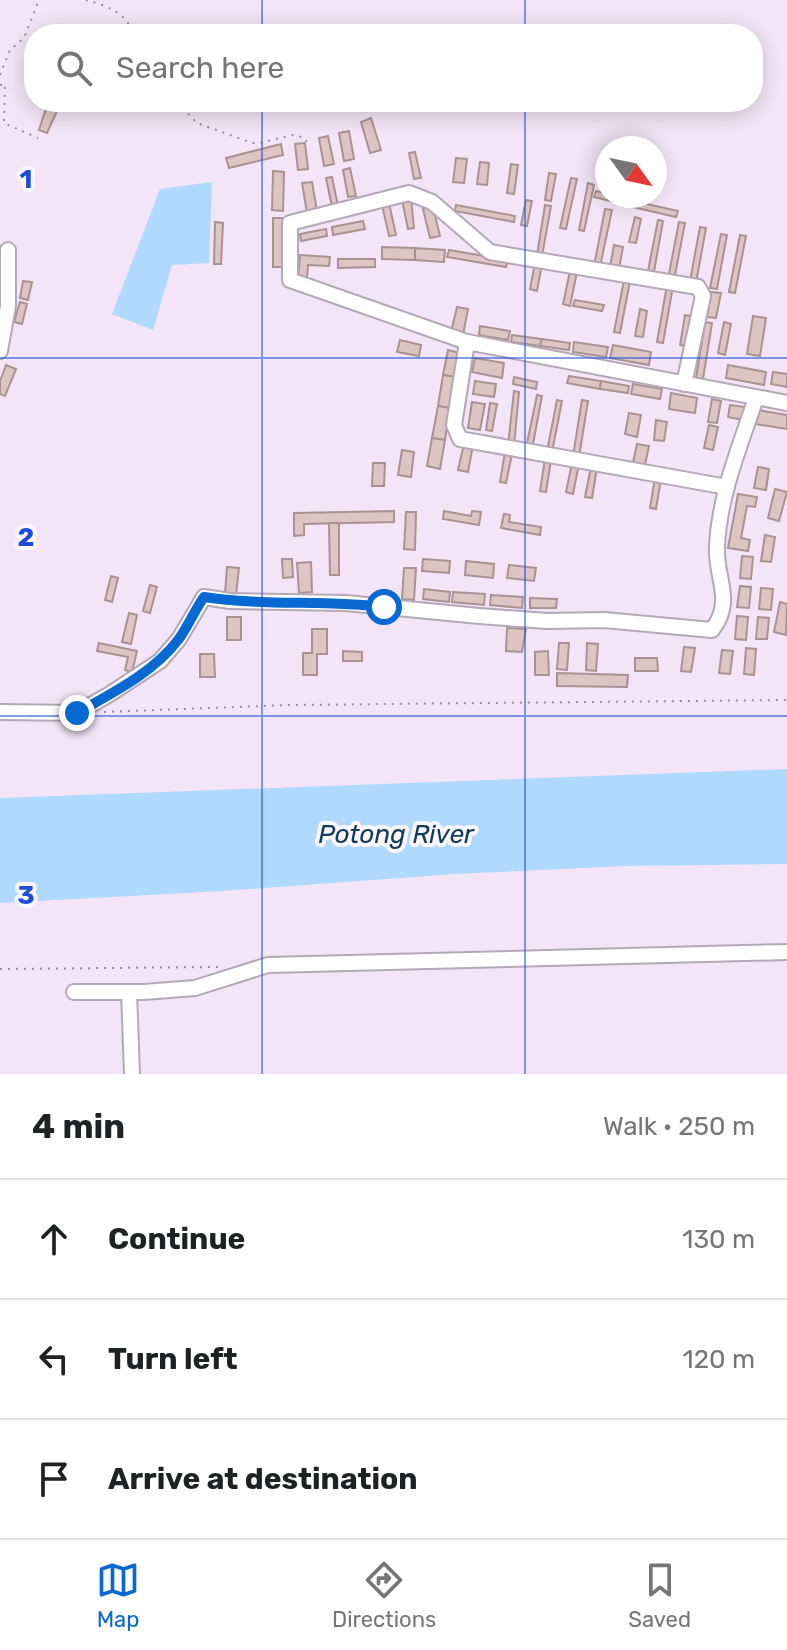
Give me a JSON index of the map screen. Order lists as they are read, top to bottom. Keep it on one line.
{"water":["Potong River"],"north":"bottom right","page":{"search":"Search here","heading":["4 min","Walk · 250 m"],"list":[["Continue","130 m"],["Turn left","120 m"],"Arrive at destination"],"nav":["Map","Directions","Saved"]},"grid":{"rows":["1","2","3"]}}
